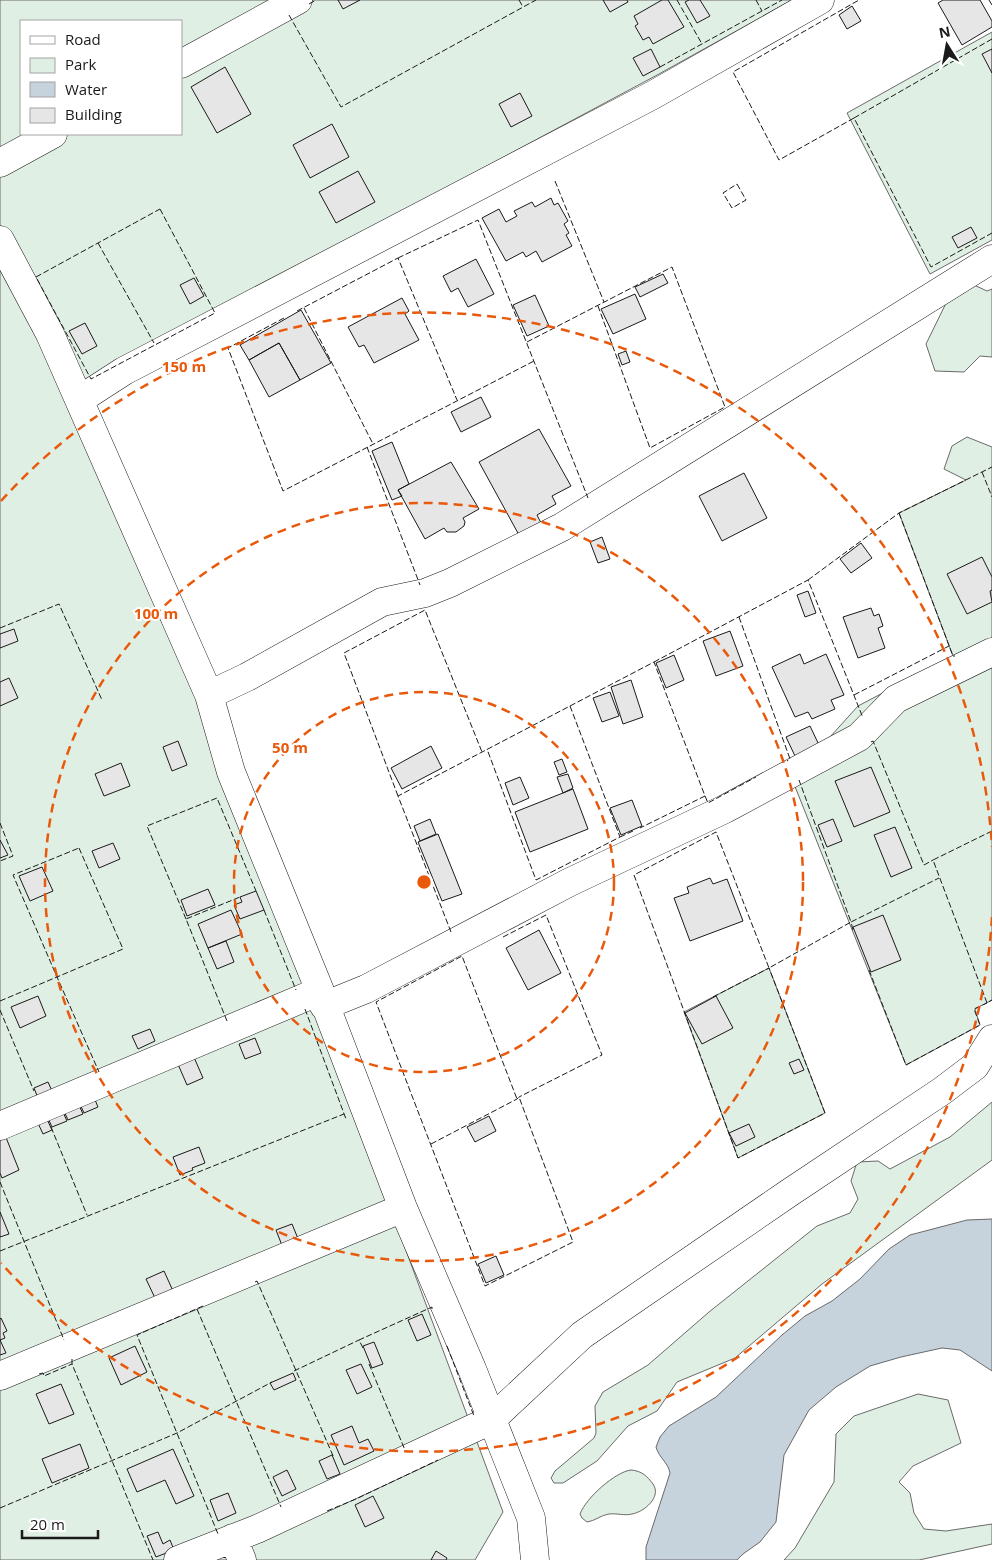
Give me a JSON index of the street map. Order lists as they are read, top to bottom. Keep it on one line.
{"legend":["Road","Park","Water","Building"],"scale_bar":"20 m","north":"top","rings":["150 m","100 m","50 m"]}
